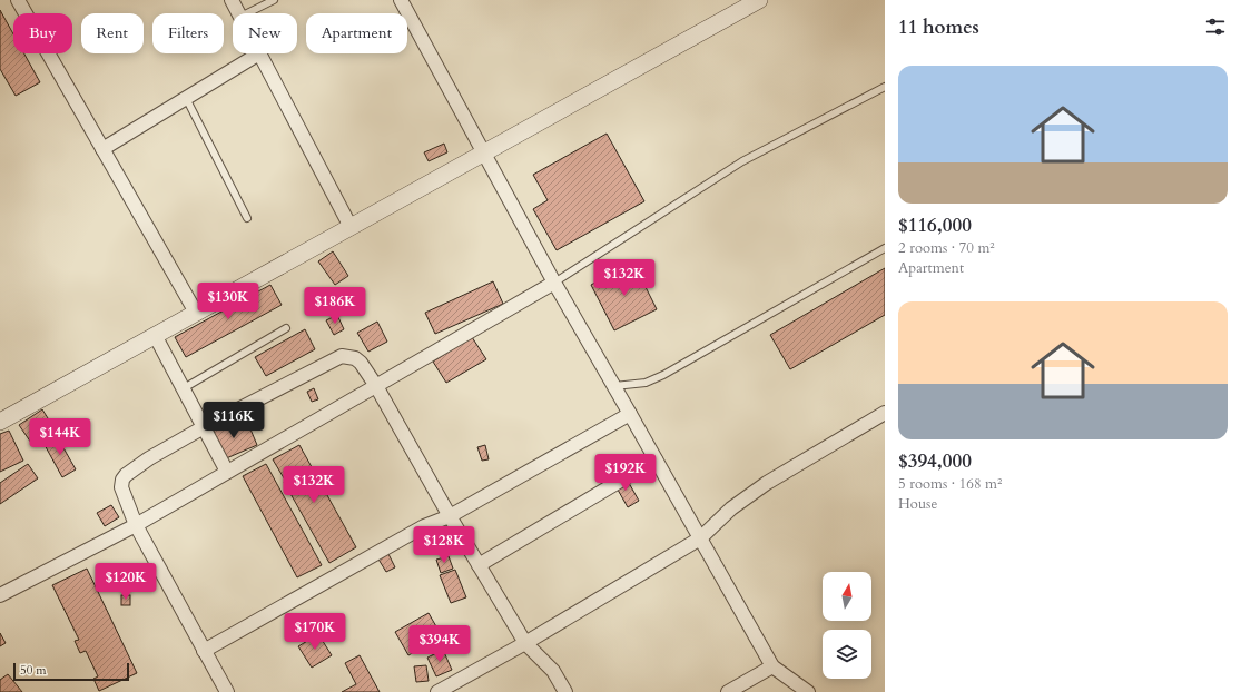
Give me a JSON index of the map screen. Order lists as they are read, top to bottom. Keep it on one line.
{"scale_bar":"50 m","north":"top","page":{"heading":"11 homes","chip":["Buy","Rent","Filters","New","Apartment"],"list":[{"name":"$116,000","note":"2 rooms · 70 m² · Apartment"},{"name":"$394,000","note":"5 rooms · 168 m² · House"}],"price":["$132K","$130K","$186K","$116K","$144K","$192K","$132K","$128K","$120K","$170K","$394K"],"scale":"50 m"}}
